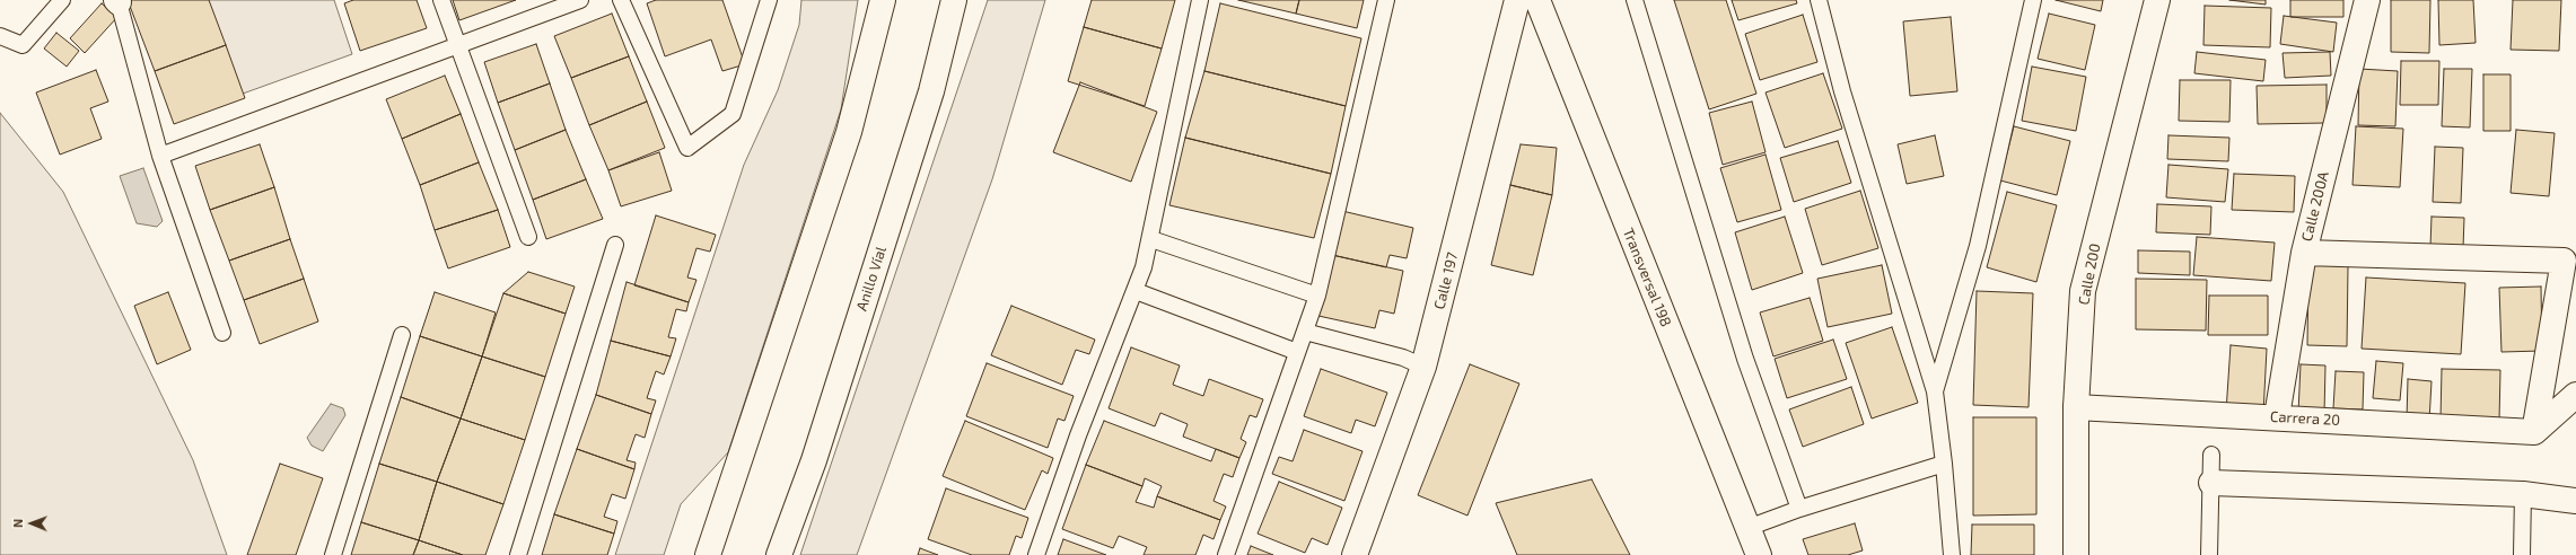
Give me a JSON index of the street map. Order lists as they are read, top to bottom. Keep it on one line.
{"streets":{"main road":["Calle 200A","Calle 200","Transversal 198","Anillo Víal","Calle 197","Carrera 20"]},"crossings":[["Calle 200A","Carrera 20"],["Calle 200","Carrera 20"]],"north":"left"}
